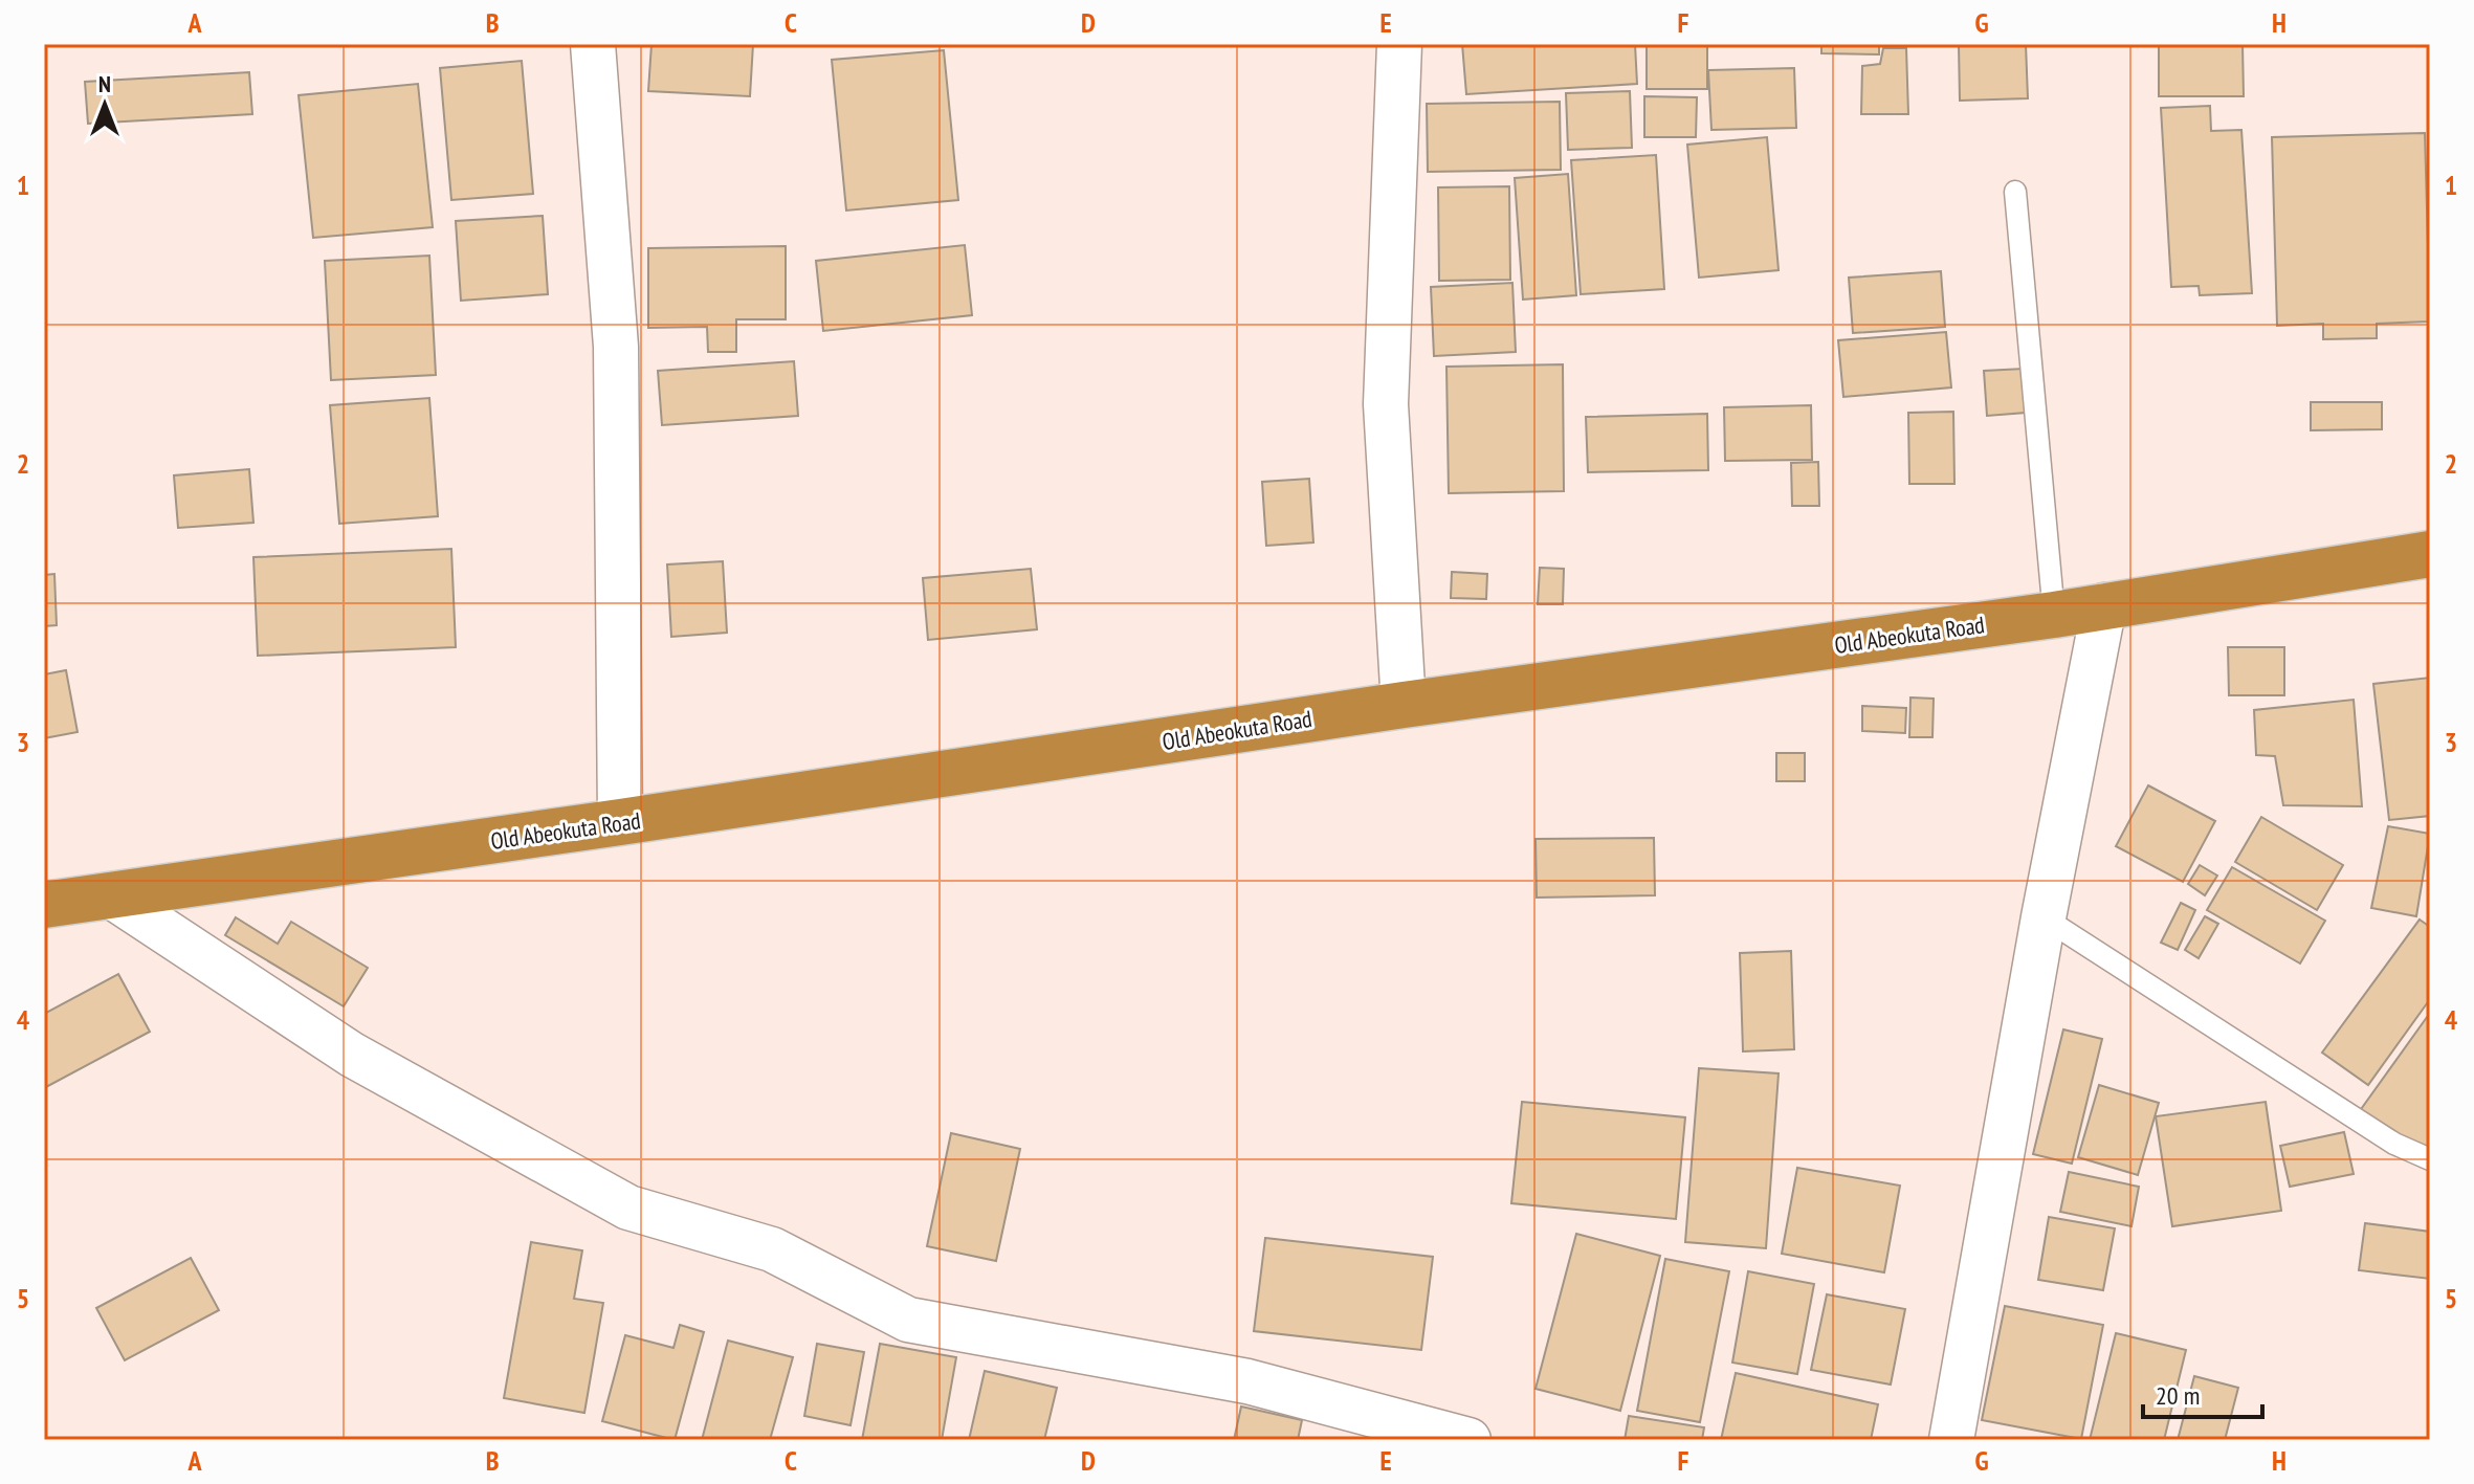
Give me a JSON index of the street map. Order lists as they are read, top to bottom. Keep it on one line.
{"streets":{"highway":["Old Abeokuta Road"]},"scale_bar":"20 m","north":"top","grid":{"columns":["A","B","C","D","E","F","G","H"],"rows":["1","2","3","4","5"]}}
